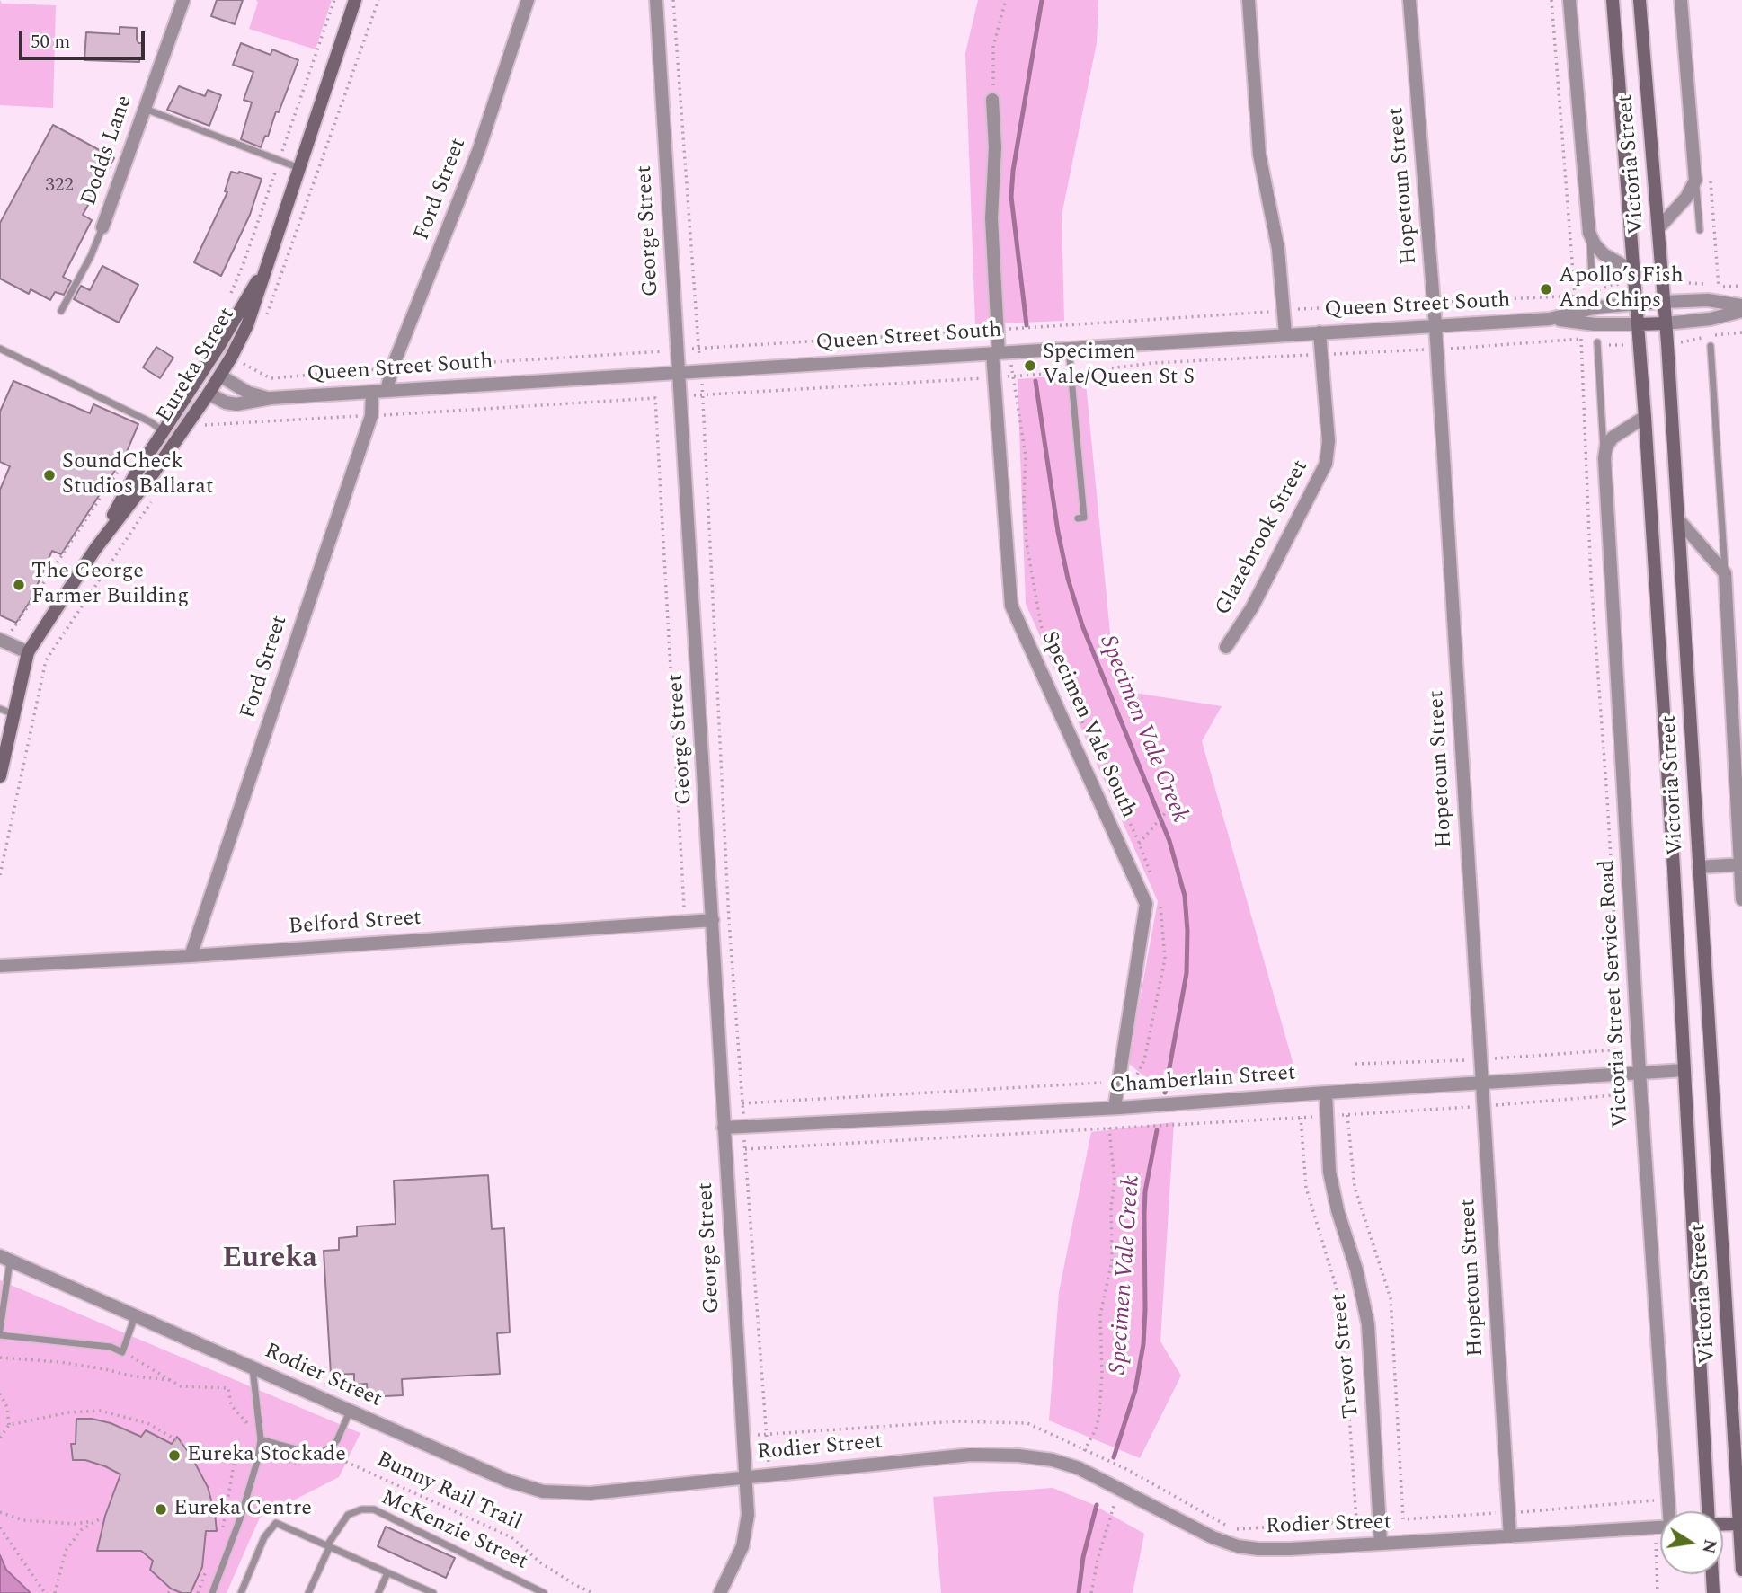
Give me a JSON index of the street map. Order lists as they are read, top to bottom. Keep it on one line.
{"streets":{"main road":["Victoria Street","Queen Street South","Eureka Street"],"street":["Dodds Lane","Hopetoun Street","Ford Street","George Street","Glazebrook Street","Specimen Vale South","Belford Street","Victoria Street Service Road","Chamberlain Street","Trevor Street","Rodier Street"],"lane":["McKenzie Street"],"path":["Bunny Rail Trail"]},"crossings":[["Victoria Street","Queen Street South"],["Victoria Street","Chamberlain Street"],["Hopetoun Street","Queen Street South"],["Hopetoun Street","Chamberlain Street"],["Hopetoun Street","Rodier Street"],["Ford Street","Queen Street South"],["Ford Street","Belford Street"],["George Street","Queen Street South"],["George Street","Belford Street"],["George Street","Chamberlain Street"],["George Street","Rodier Street"],["Queen Street South","Eureka Street"],["Queen Street South","Glazebrook Street"],["Queen Street South","Specimen Vale South"],["Specimen Vale South","Chamberlain Street"],["Victoria Street Service Road","Chamberlain Street"],["Chamberlain Street","Trevor Street"],["Trevor Street","Rodier Street"]],"districts":["Eureka"],"water":["Specimen Vale Creek"],"places":["Apollo’s Fish And Chips","Specimen Vale/Queen St S","SoundCheck Studios Ballarat","The George Farmer Building","Eureka Stockade","Eureka Centre"],"house_numbers":["322"],"scale_bar":"50 m","north":"right"}
